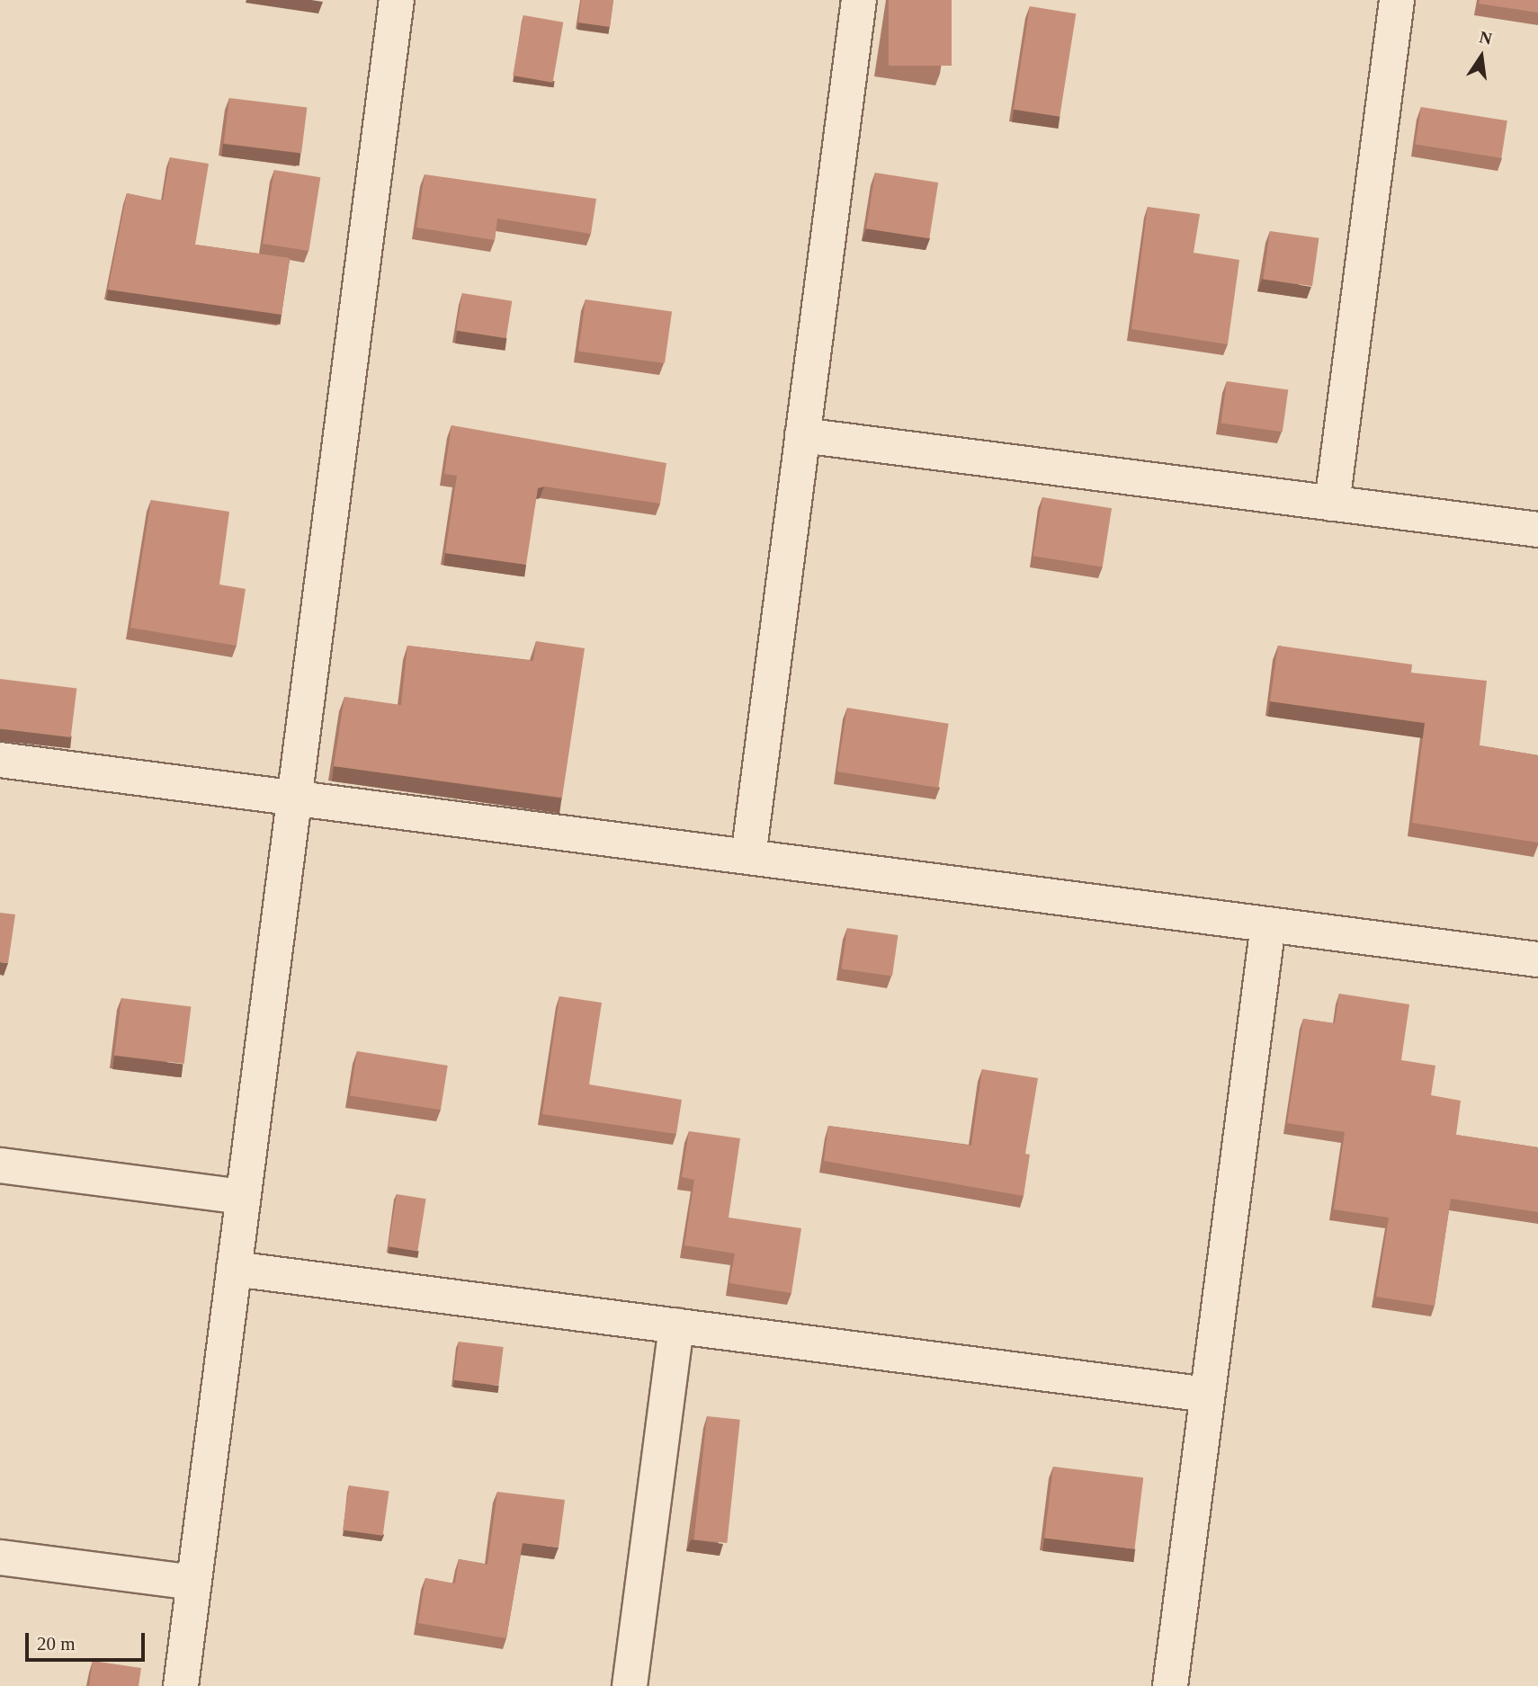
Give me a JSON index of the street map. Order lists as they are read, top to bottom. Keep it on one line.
{"scale_bar":"20 m","north":"top"}
